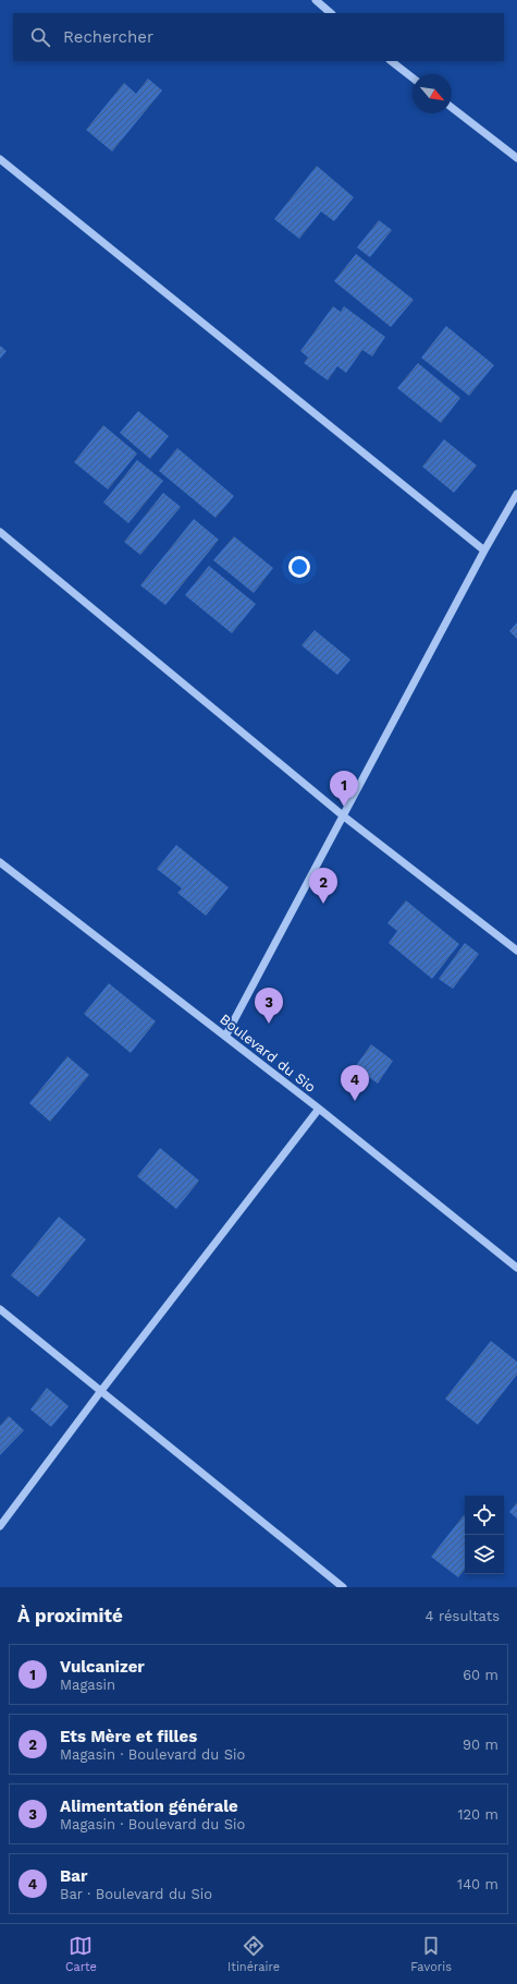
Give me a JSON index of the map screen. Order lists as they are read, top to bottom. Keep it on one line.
{"streets":{"street":["Boulevard du Sio"]},"north":"bottom right","page":{"search":"Rechercher","pins":["1","2","3","4"],"heading":["À proximité","4 résultats"],"list":[{"mark":"1","name":"Vulcanizer","note":"Magasin","value":"60 m"},{"mark":"2","name":"Ets Mère et filles","note":"Magasin · Boulevard du Sio","value":"90 m"},{"mark":"3","name":"Alimentation générale","note":"Magasin · Boulevard du Sio","value":"120 m"},{"mark":"4","name":"Bar","note":"Bar · Boulevard du Sio","value":"140 m"}],"nav":["Carte","Itinéraire","Favoris"]}}
